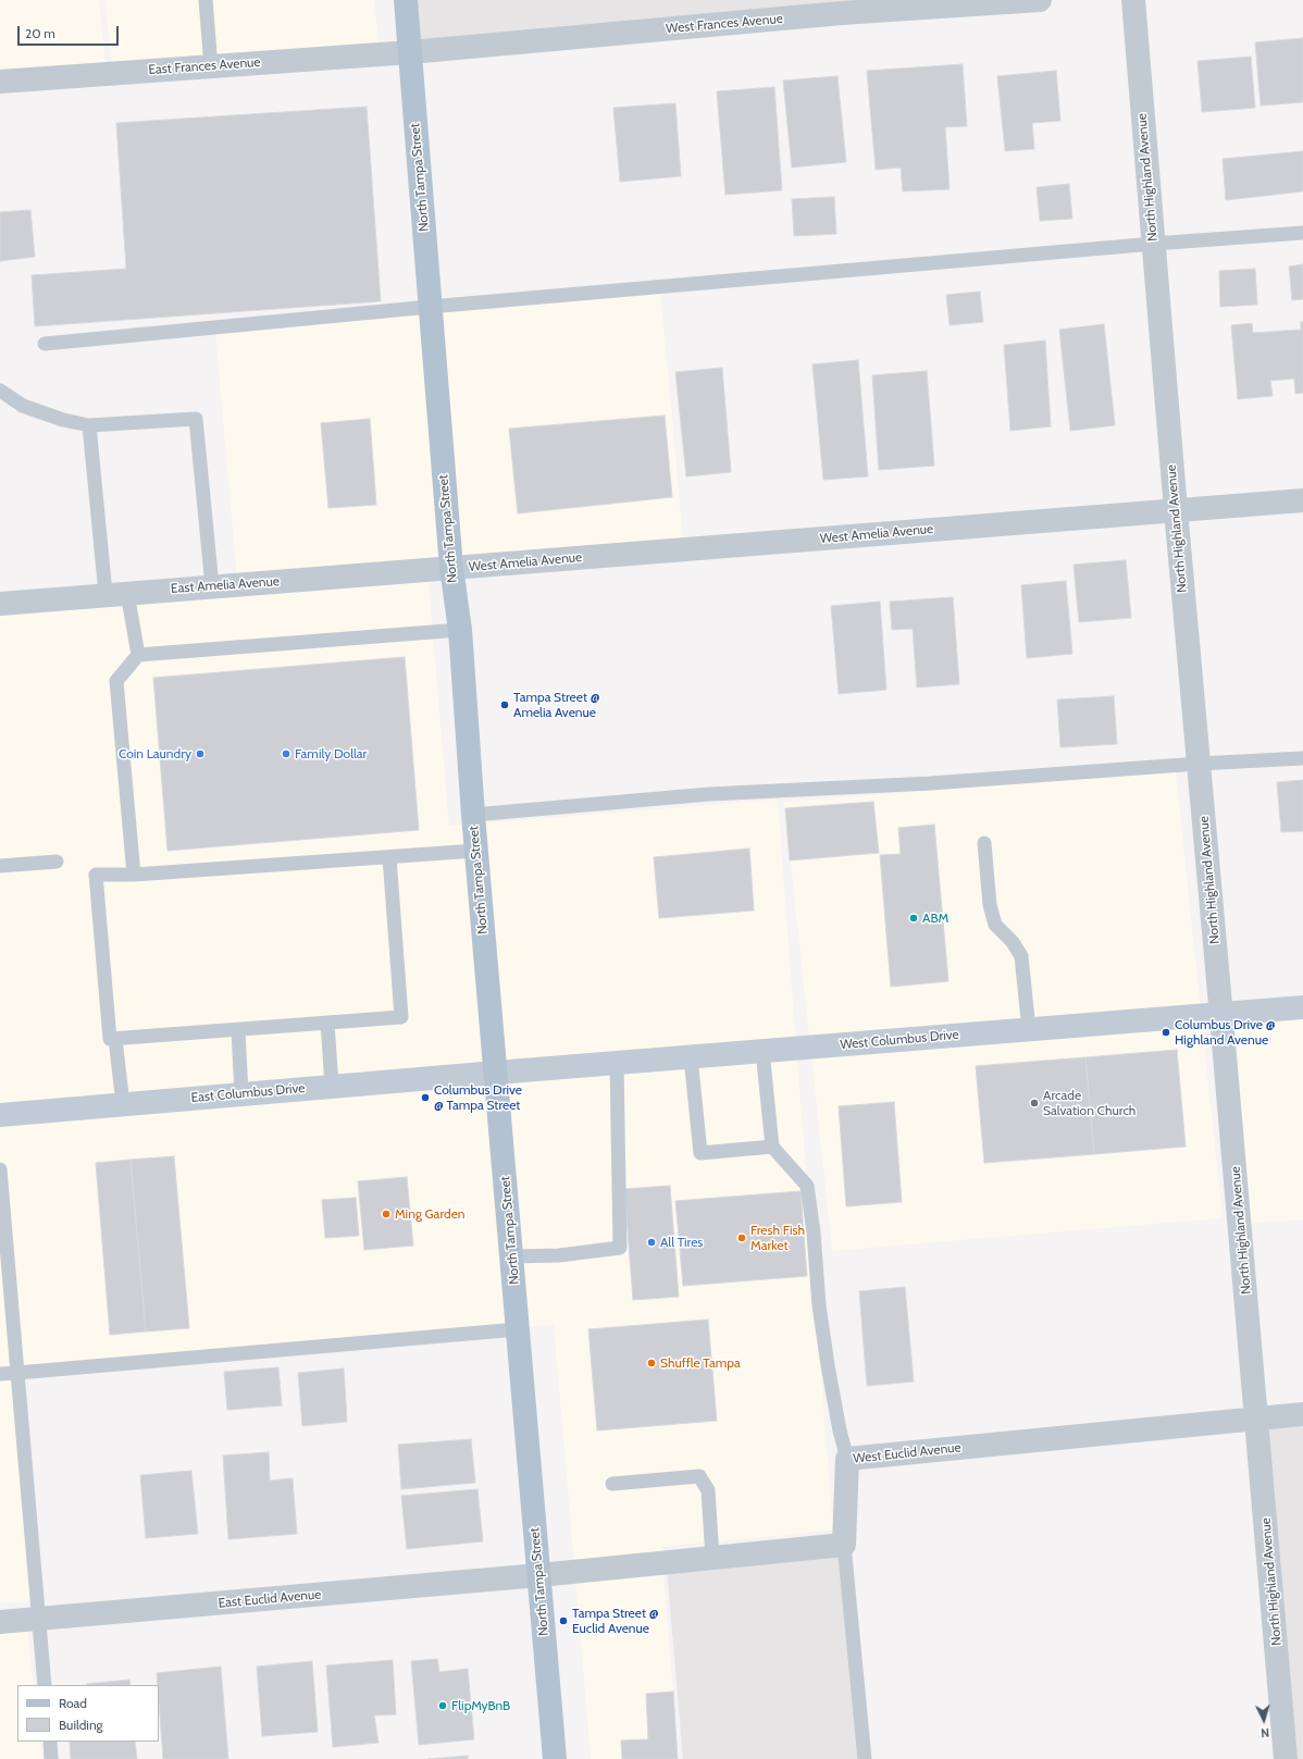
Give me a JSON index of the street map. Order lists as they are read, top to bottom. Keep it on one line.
{"streets":{"main road":["North Tampa Street","West Columbus Drive","East Columbus Drive"],"street":["West Frances Avenue","East Frances Avenue","North Highland Avenue","West Amelia Avenue","East Amelia Avenue","West Euclid Avenue","East Euclid Avenue"]},"crossings":[["West Frances Avenue","East Frances Avenue"],["West Frances Avenue","North Tampa Street"],["East Frances Avenue","North Tampa Street"],["North Tampa Street","West Amelia Avenue"],["North Tampa Street","East Amelia Avenue"],["North Tampa Street","West Columbus Drive"],["North Tampa Street","East Columbus Drive"],["North Tampa Street","East Euclid Avenue"],["North Highland Avenue","West Amelia Avenue"],["North Highland Avenue","West Columbus Drive"],["North Highland Avenue","West Euclid Avenue"],["West Amelia Avenue","East Amelia Avenue"],["West Columbus Drive","East Columbus Drive"]],"places":["Tampa Street @ Amelia Avenue","Coin Laundry","Family Dollar","ABM","Columbus Drive @ Highland Avenue","Columbus Drive @ Tampa Street","Arcade Salvation Church","Ming Garden","Fresh Fish Market","All Tires","Shuffle Tampa","Tampa Street @ Euclid Avenue","FlipMyBnB"],"legend":["Road","Building"],"scale_bar":"20 m","north":"bottom"}
